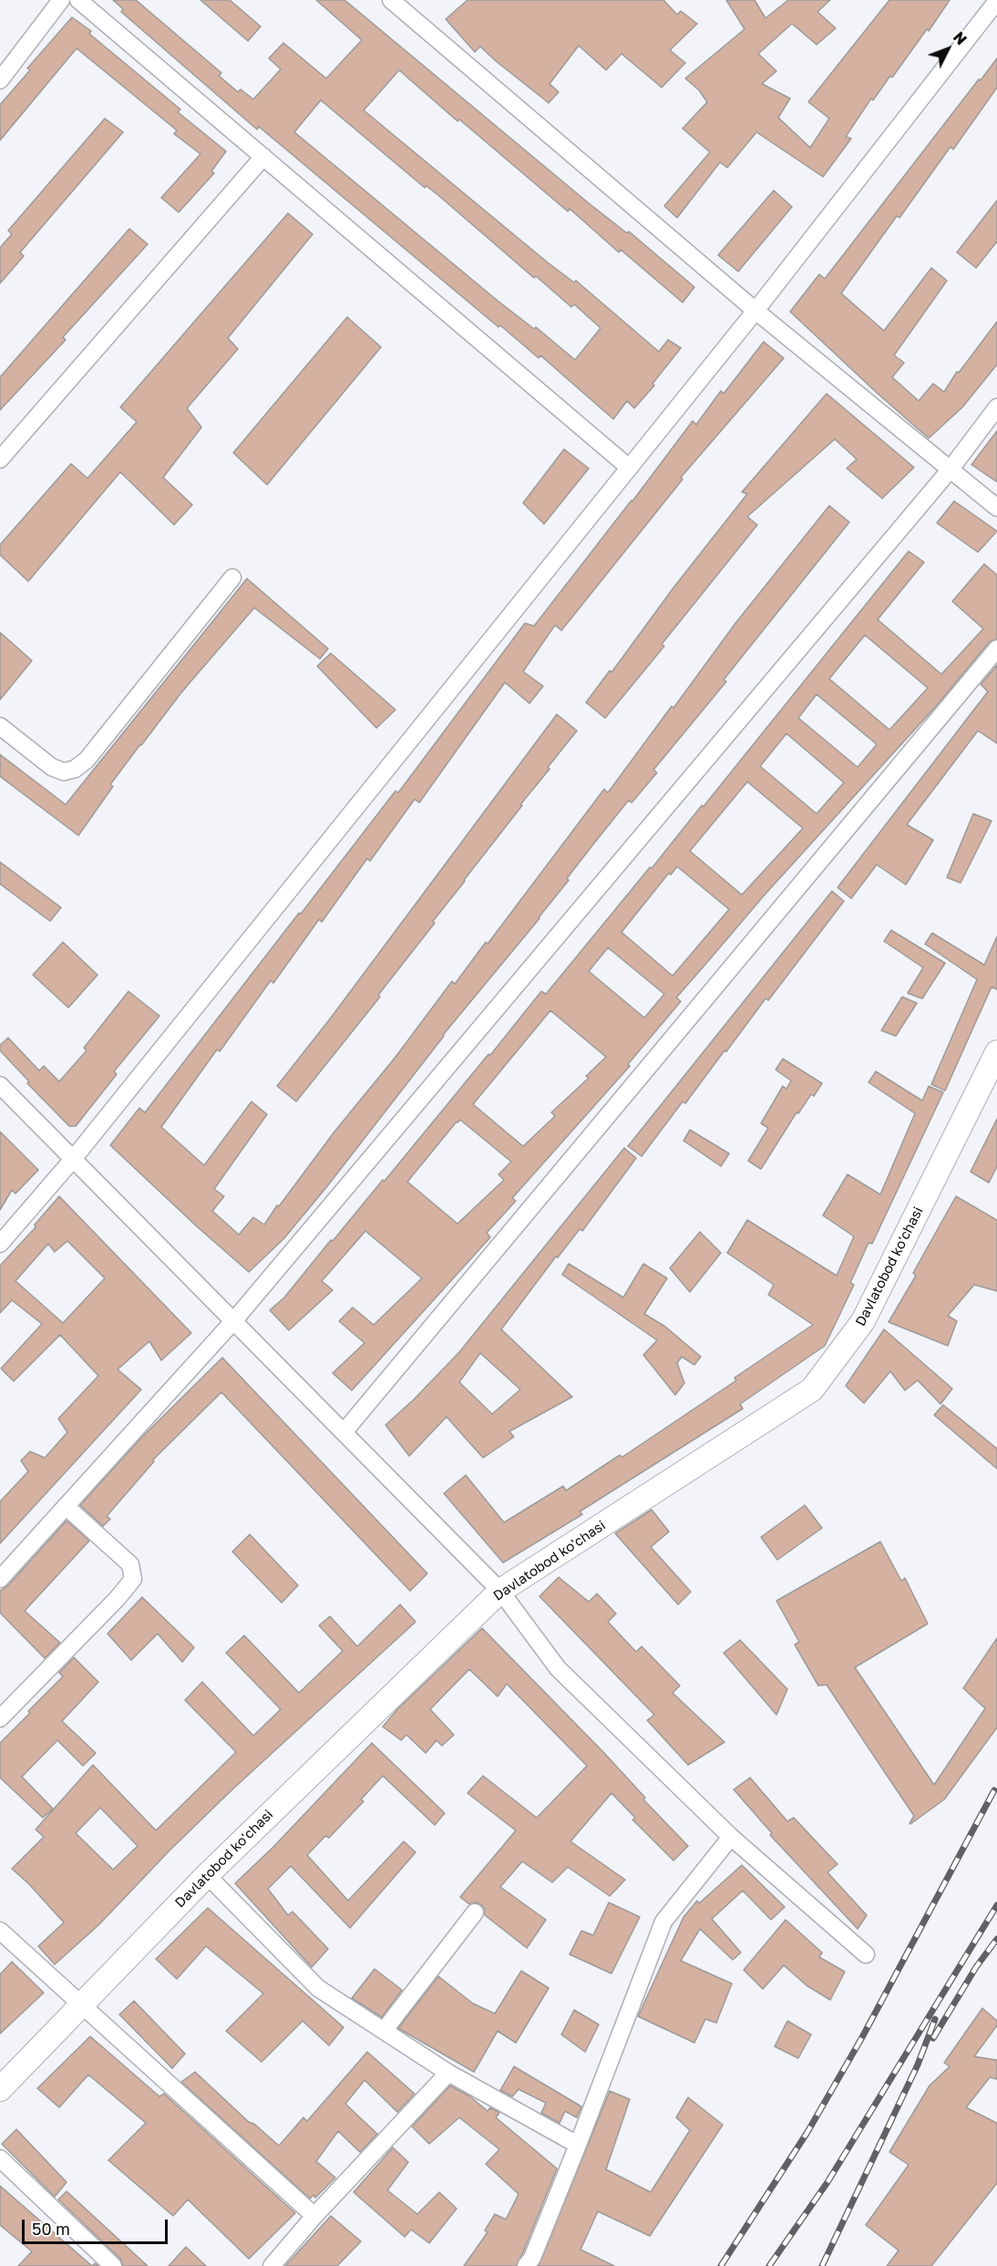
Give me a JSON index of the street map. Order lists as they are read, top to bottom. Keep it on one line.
{"streets":{"street":["Davlatobod ko'chasi"]},"scale_bar":"50 m","north":"top right"}
